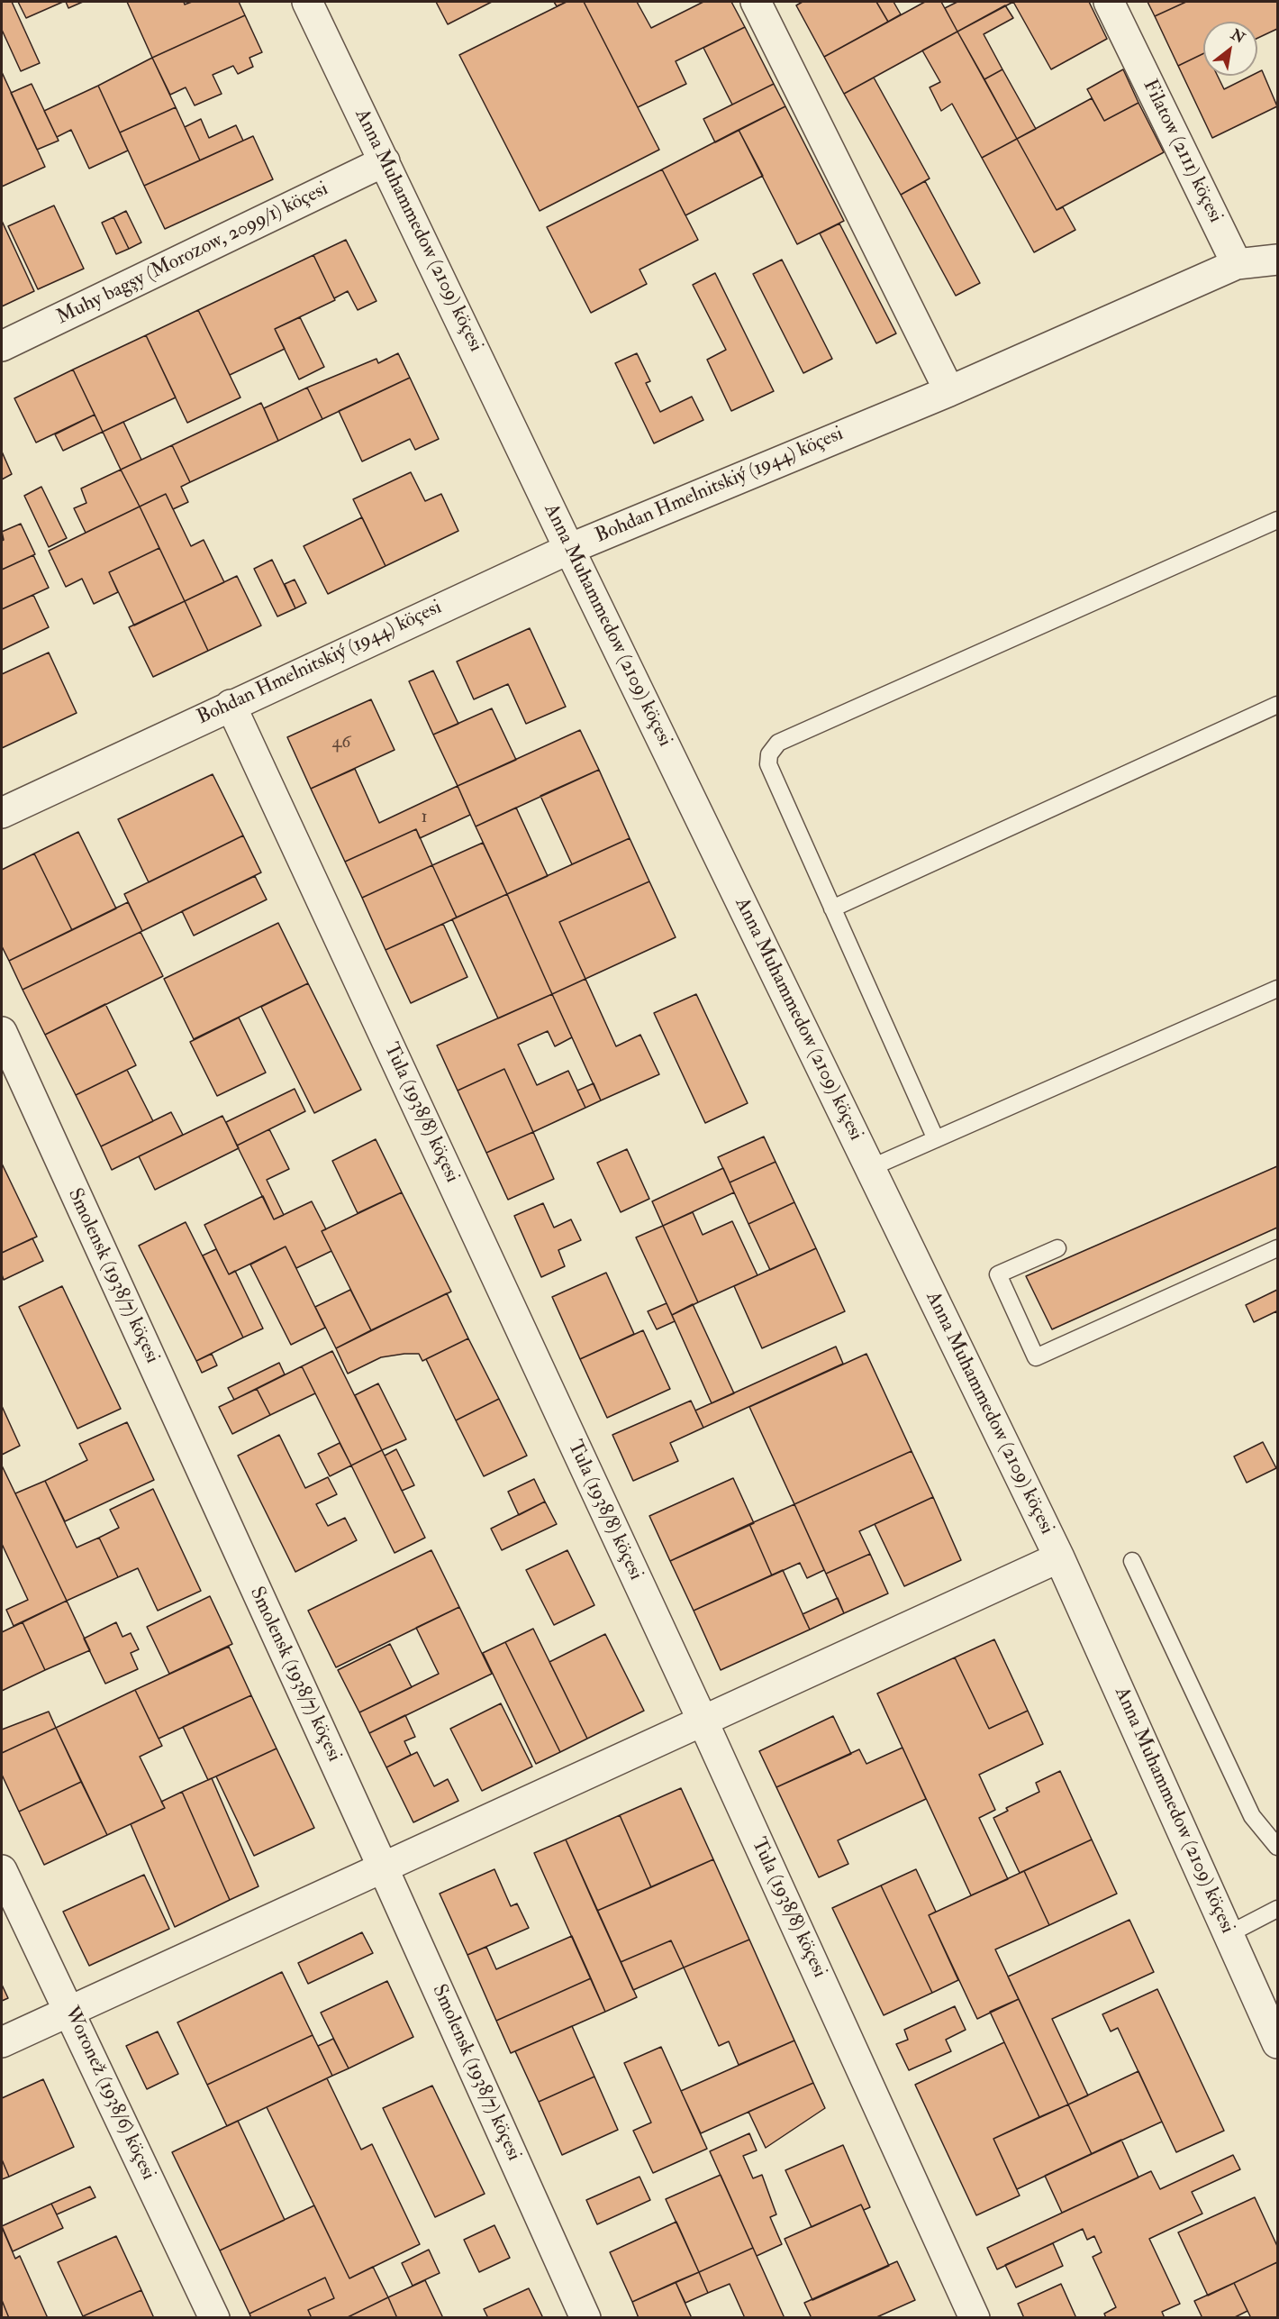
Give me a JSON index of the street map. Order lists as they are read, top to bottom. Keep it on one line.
{"streets":{"street":["Filatow (2111) köçesi","Anna Muhammedow (2109) köçesi","Muhy bagşy (Morozow, 2099/1) köçesi","Bohdan Hmelnitskiý (1944) köçesi","Tula (1938/8) köçesi","Smolensk (1938/7) köçesi","Woronež (1938/6) köçesi"]},"crossings":[["Filatow (2111) köçesi","Bohdan Hmelnitskiý (1944) köçesi"],["Anna Muhammedow (2109) köçesi","Muhy bagşy (Morozow, 2099/1) köçesi"],["Anna Muhammedow (2109) köçesi","Bohdan Hmelnitskiý (1944) köçesi"],["Bohdan Hmelnitskiý (1944) köçesi","Tula (1938/8) köçesi"]],"house_numbers":["46","1"],"north":"top right"}
